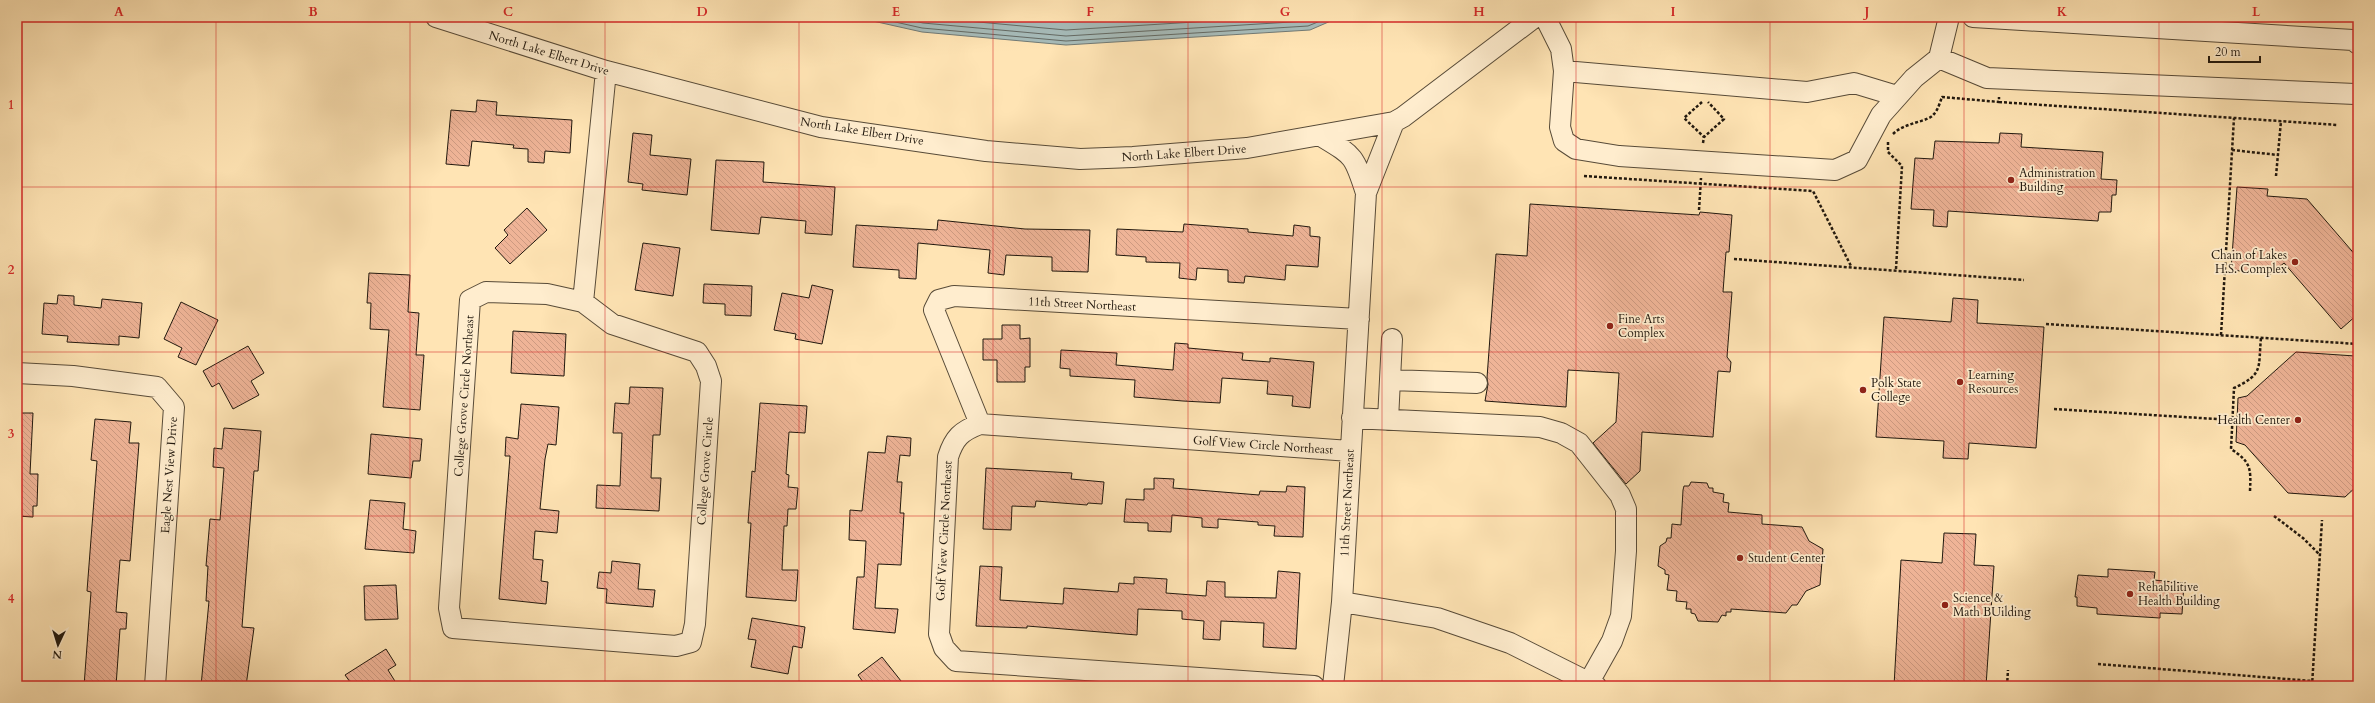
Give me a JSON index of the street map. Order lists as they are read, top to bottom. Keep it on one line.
{"streets":{"street":["North Lake Elbert Drive","11th Street Northeast","College Grove Circle Northeast","Golf View Circle Northeast","College Grove Circle","Eagle Nest View Drive"]},"crossings":[["North Lake Elbert Drive","11th Street Northeast"],["11th Street Northeast","Golf View Circle Northeast"],["College Grove Circle Northeast","College Grove Circle"]],"places":["Administration Building","Chain of Lakes H.S. Complex","Fine Arts Complex","Learning Resources","Polk State College","Health Center","Student Center","Rehabilitive Health Building","Science & Math BUilding"],"scale_bar":"20 m","north":"bottom","grid":{"columns":["A","B","C","D","E","F","G","H","I","J","K","L"],"rows":["1","2","3","4"]}}
